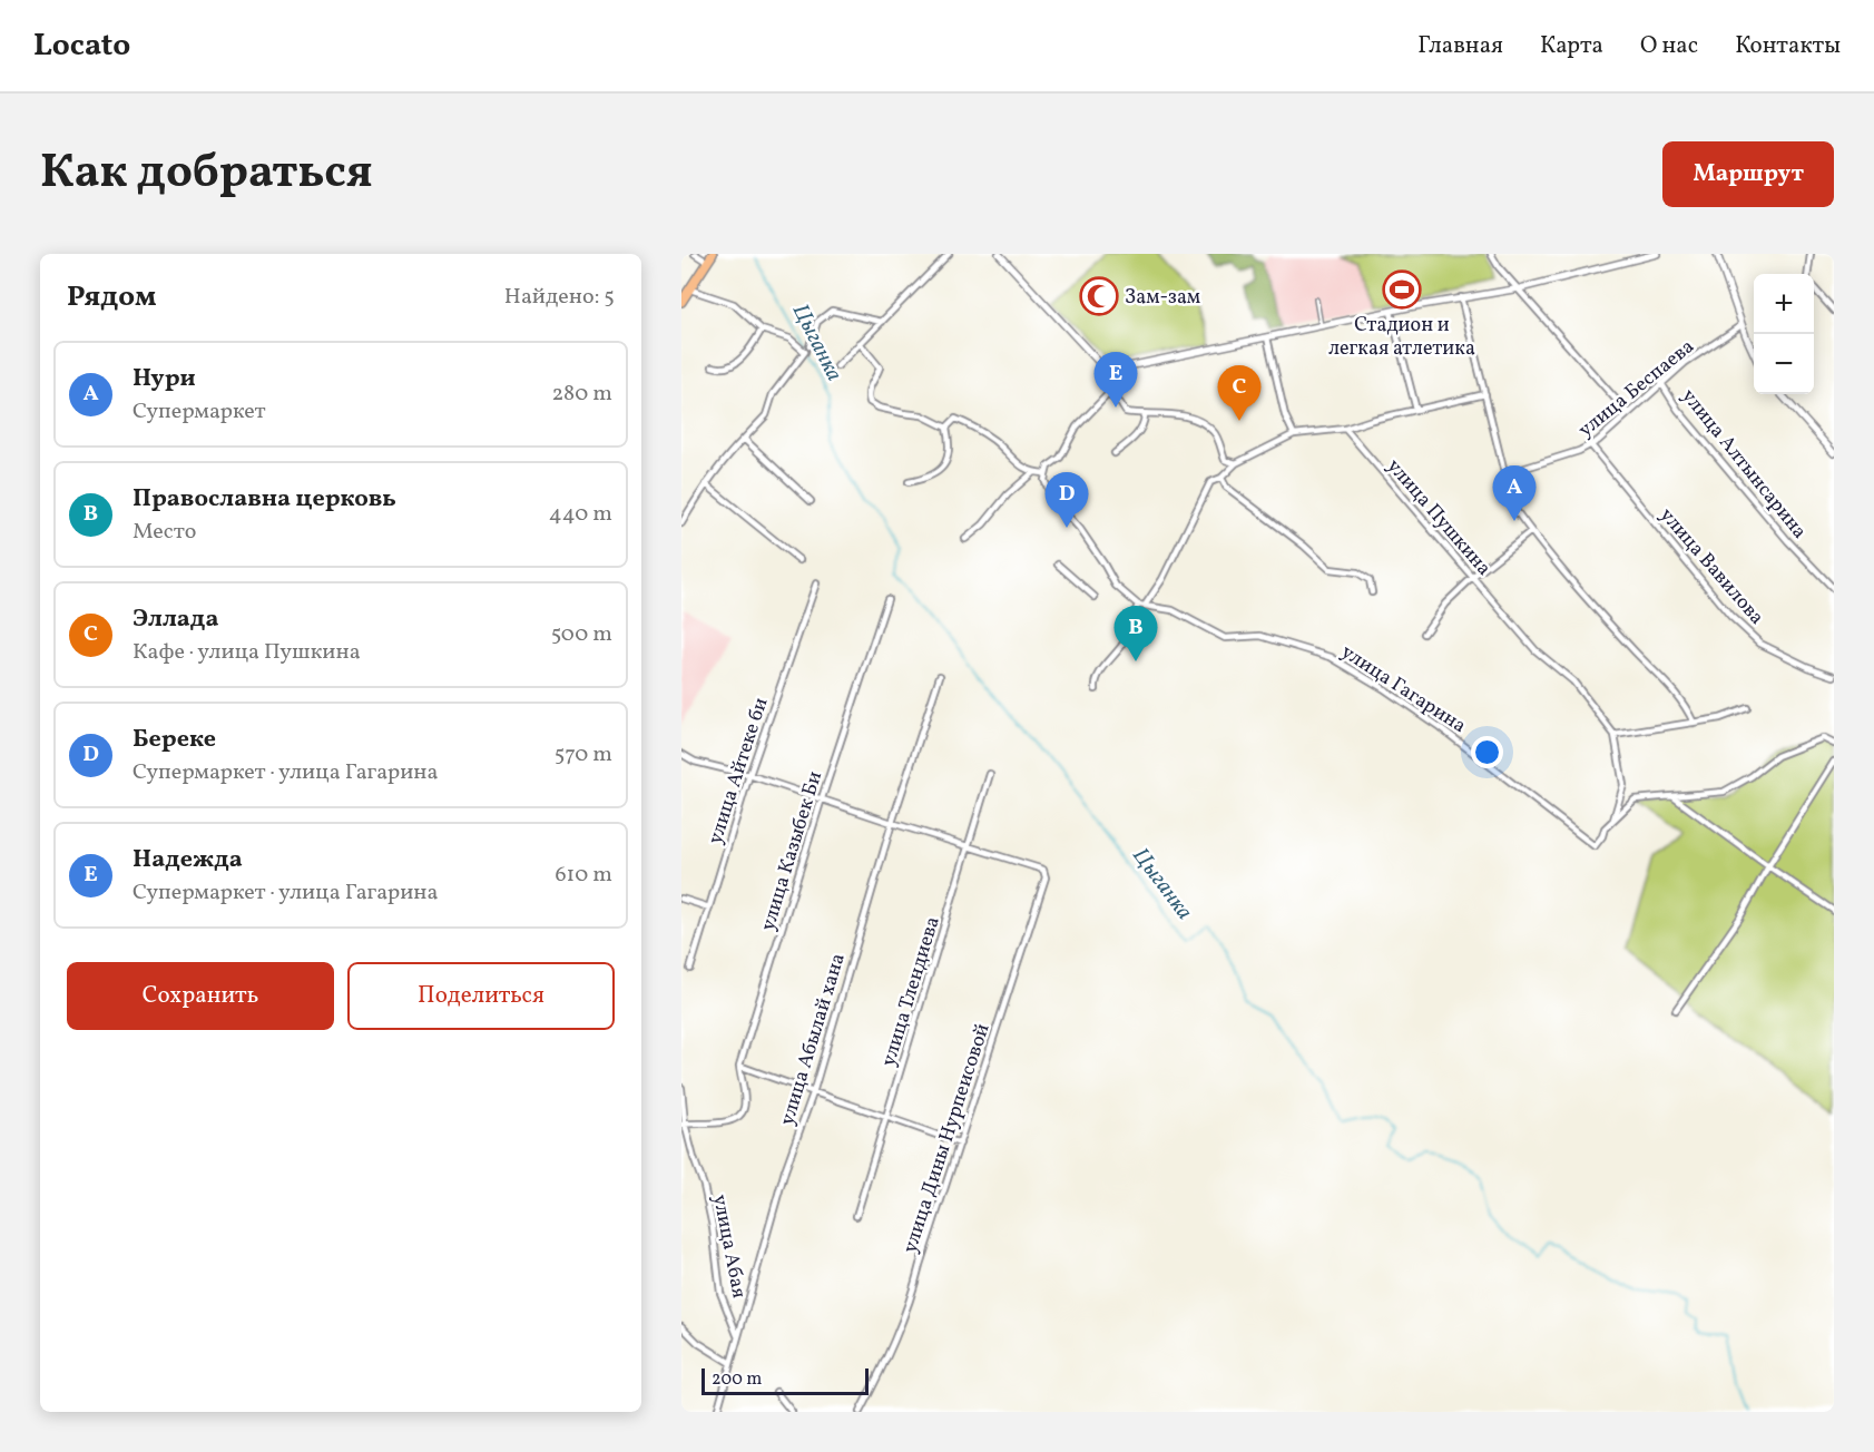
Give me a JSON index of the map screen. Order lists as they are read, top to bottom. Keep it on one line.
{"streets":{"street":["улица Беспаева","улица Алтынсарина","улица Пушкина","улица Вавилова","улица Гагарина","улица Айтеке би","улица Казыбек Би","улица Тлендиева","улица Абылай хана","улица Дины Нурпеисовой","улица Абая"]},"crossings":[["улица Беспаева","улица Алтынсарина"],["улица Беспаева","улица Вавилова"],["улица Пушкина","улица Гагарина"],["улица Казыбек Би","улица Абая"],["улица Тлендиева","улица Дины Нурпеисовой"],["улица Абылай хана","улица Абая"]],"water":["Цыганка"],"places":{"sports":["Стадион и легкая атлетика"],"mosque":["Зам-зам"]},"scale_bar":"200 m","page":{"header":"Locato","nav":["Главная","Карта","О нас","Контакты"],"title":"Как добраться","buttons":["Маршрут",["Сохранить","Поделиться"]],"heading":["Рядом","Найдено: 5"],"map_buttons":["+","−"],"list":[{"mark":"A","name":"Нури","note":"Супермаркет","value":"280 m"},{"mark":"B","name":"Православна церковь","note":"Место","value":"440 m"},{"mark":"C","name":"Эллада","note":"Кафе · улица Пушкина","value":"500 m"},{"mark":"D","name":"Береке","note":"Супермаркет · улица Гагарина","value":"570 m"},{"mark":"E","name":"Надежда","note":"Супермаркет · улица Гагарина","value":"610 m"}],"pins":["E","C","A","D","B"],"scale":"200 m"}}
